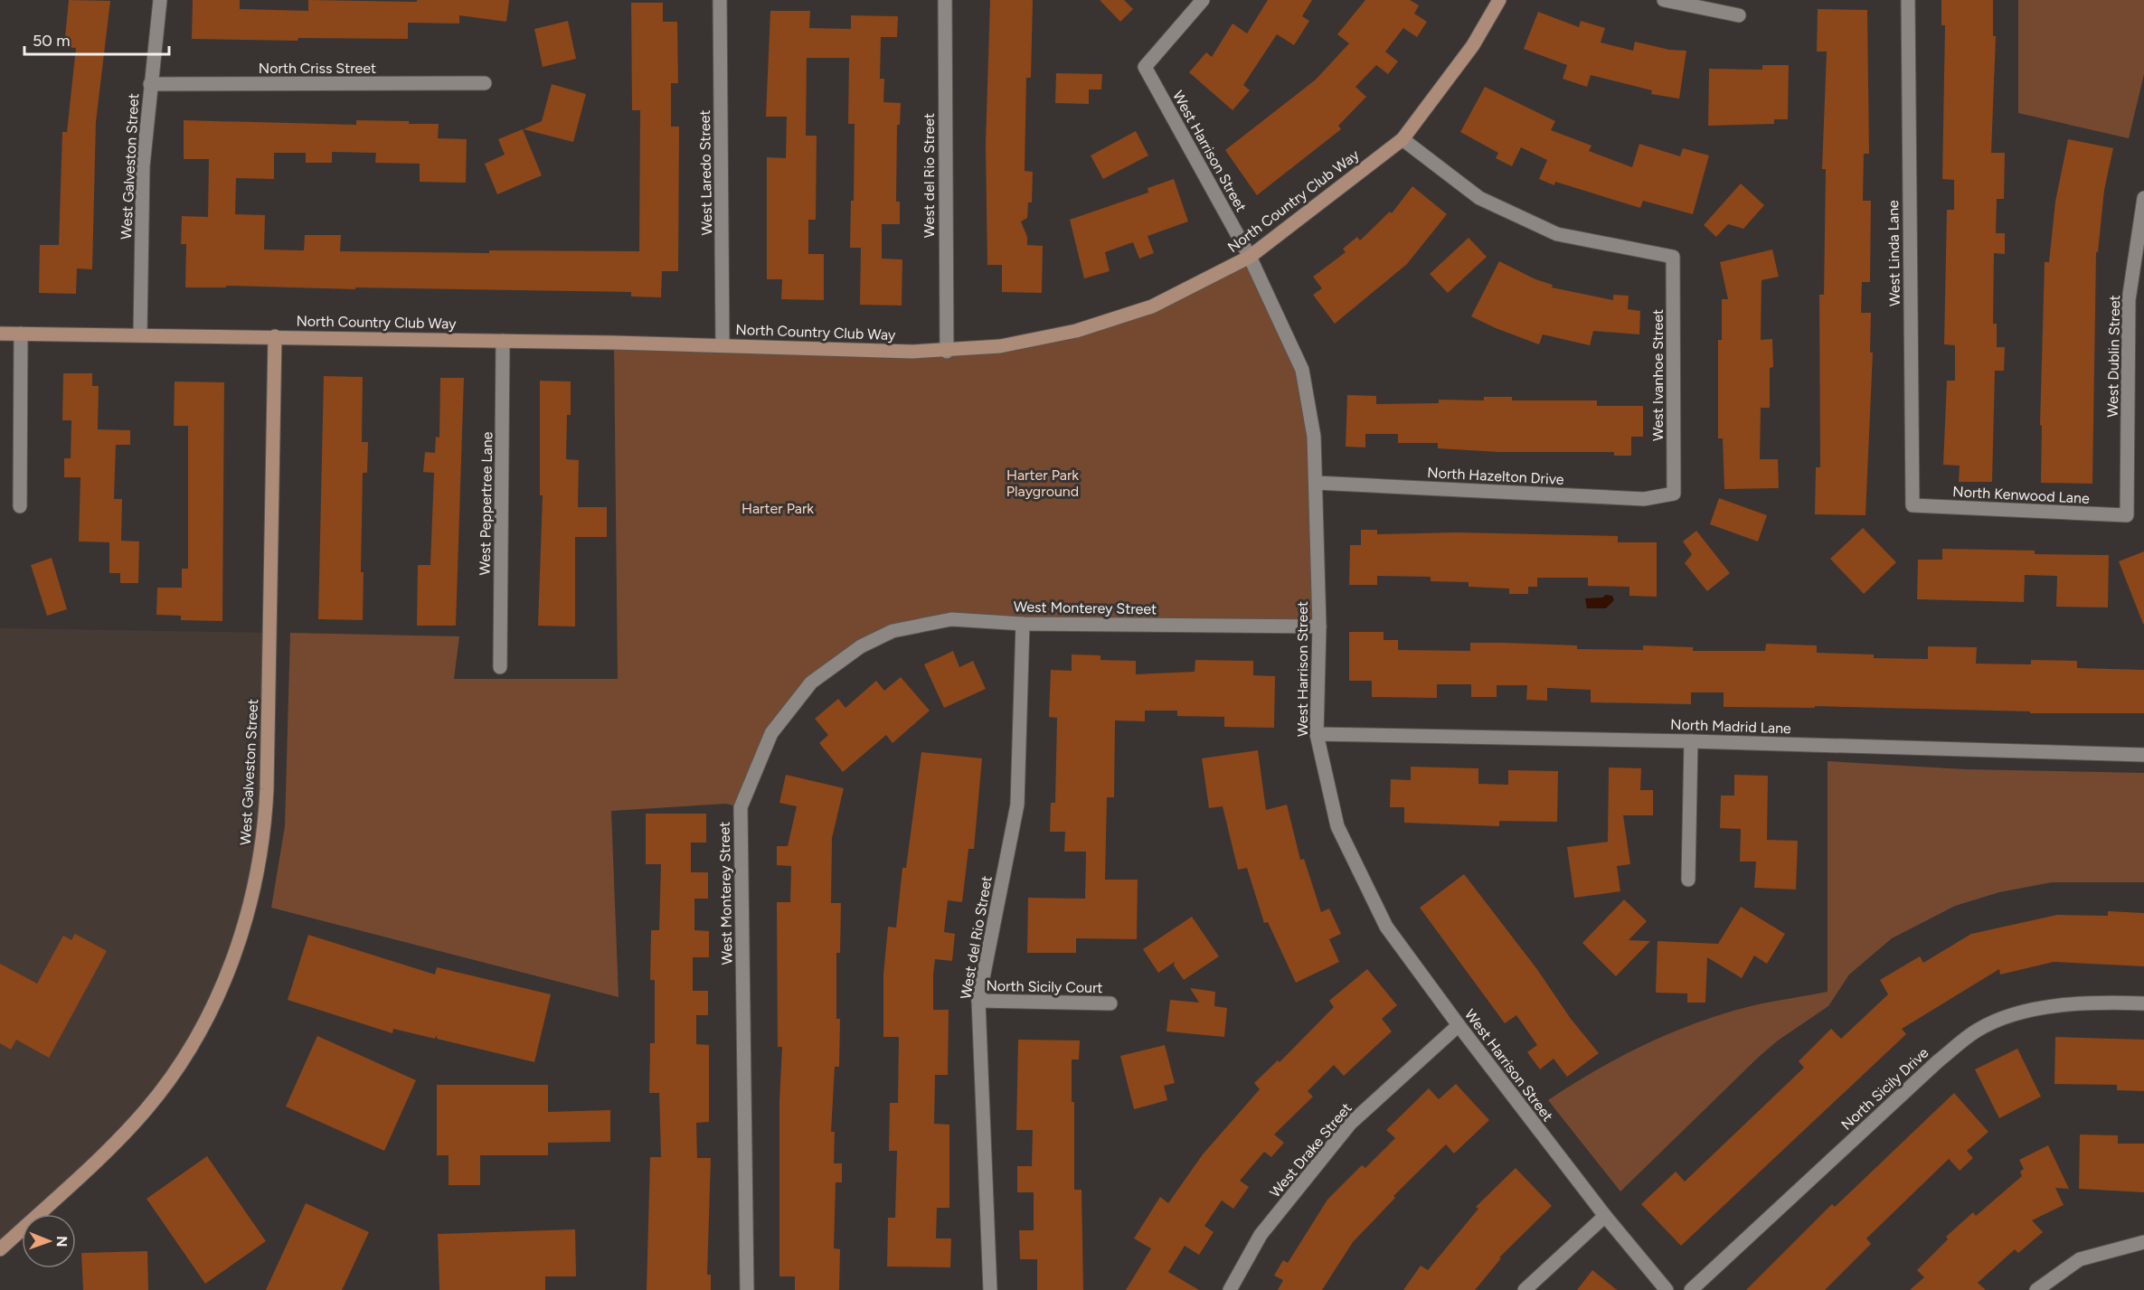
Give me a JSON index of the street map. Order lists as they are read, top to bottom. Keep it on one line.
{"streets":{"street":["North Criss Street","West Harrison Street","West Galveston Street","West Laredo Street","West del Rio Street","North Country Club Way","West Linda Lane","West Dublin Street","West Ivanhoe Street","North Hazelton Drive","North Kenwood Lane","West Peppertree Lane","West Monterey Street","North Madrid Lane","North Sicily Court","North Sicily Drive","West Drake Street"]},"crossings":[["North Criss Street","West Galveston Street"],["West Harrison Street","North Country Club Way"],["West Harrison Street","North Hazelton Drive"],["West Harrison Street","West Monterey Street"],["West Harrison Street","North Madrid Lane"],["West Harrison Street","West Drake Street"],["West Galveston Street","North Country Club Way"],["West Laredo Street","North Country Club Way"],["West del Rio Street","North Country Club Way"],["West del Rio Street","West Monterey Street"],["West del Rio Street","North Sicily Court"],["North Country Club Way","West Ivanhoe Street"],["North Country Club Way","West Peppertree Lane"],["West Linda Lane","North Kenwood Lane"],["West Dublin Street","North Kenwood Lane"],["West Ivanhoe Street","North Hazelton Drive"]],"parks":["Harter Park Playground","Harter Park"],"scale_bar":"50 m","north":"right"}
